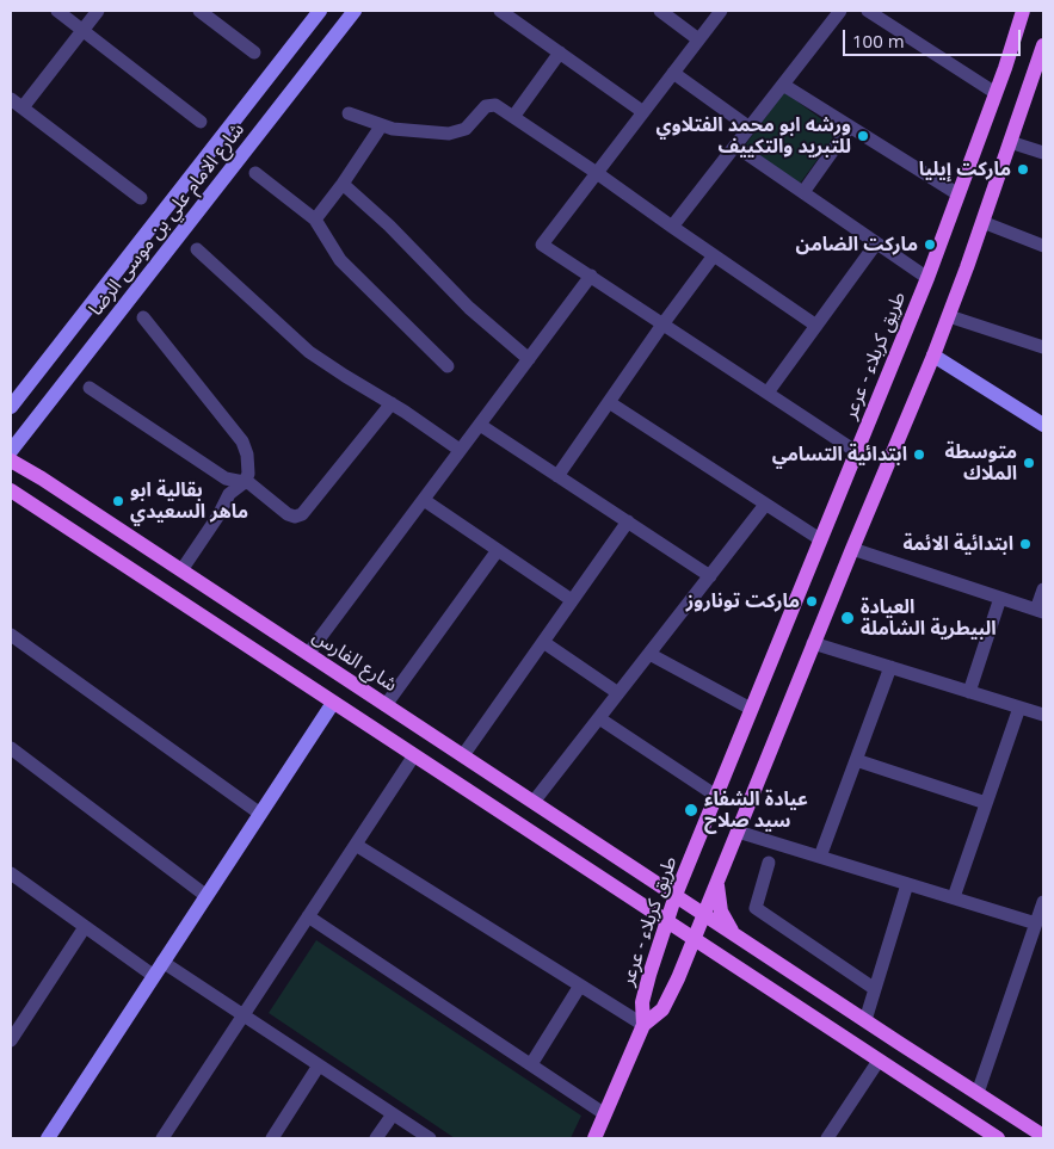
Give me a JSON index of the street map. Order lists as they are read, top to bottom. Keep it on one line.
{"streets":{"main road":["شارع الامام علي بن موسى الرضا","طريق كربلاء - عرعر","شارع الفارس"]},"crossings":[["طريق كربلاء - عرعر","شارع الفارس"]],"places":["ورشه ابو محمد الفتلاوي للتبريد والتكييف","ماركت إيليا","ماركت الضامن","ابتدائية التسامي","متوسطة الملاك","بقالية ابو ماهر السعيدي","ابتدائية الائمة","ماركت توناروز","العيادة البيطرية الشاملة","عيادة الشفاء سيد صلاح"],"scale_bar":"100 m"}
